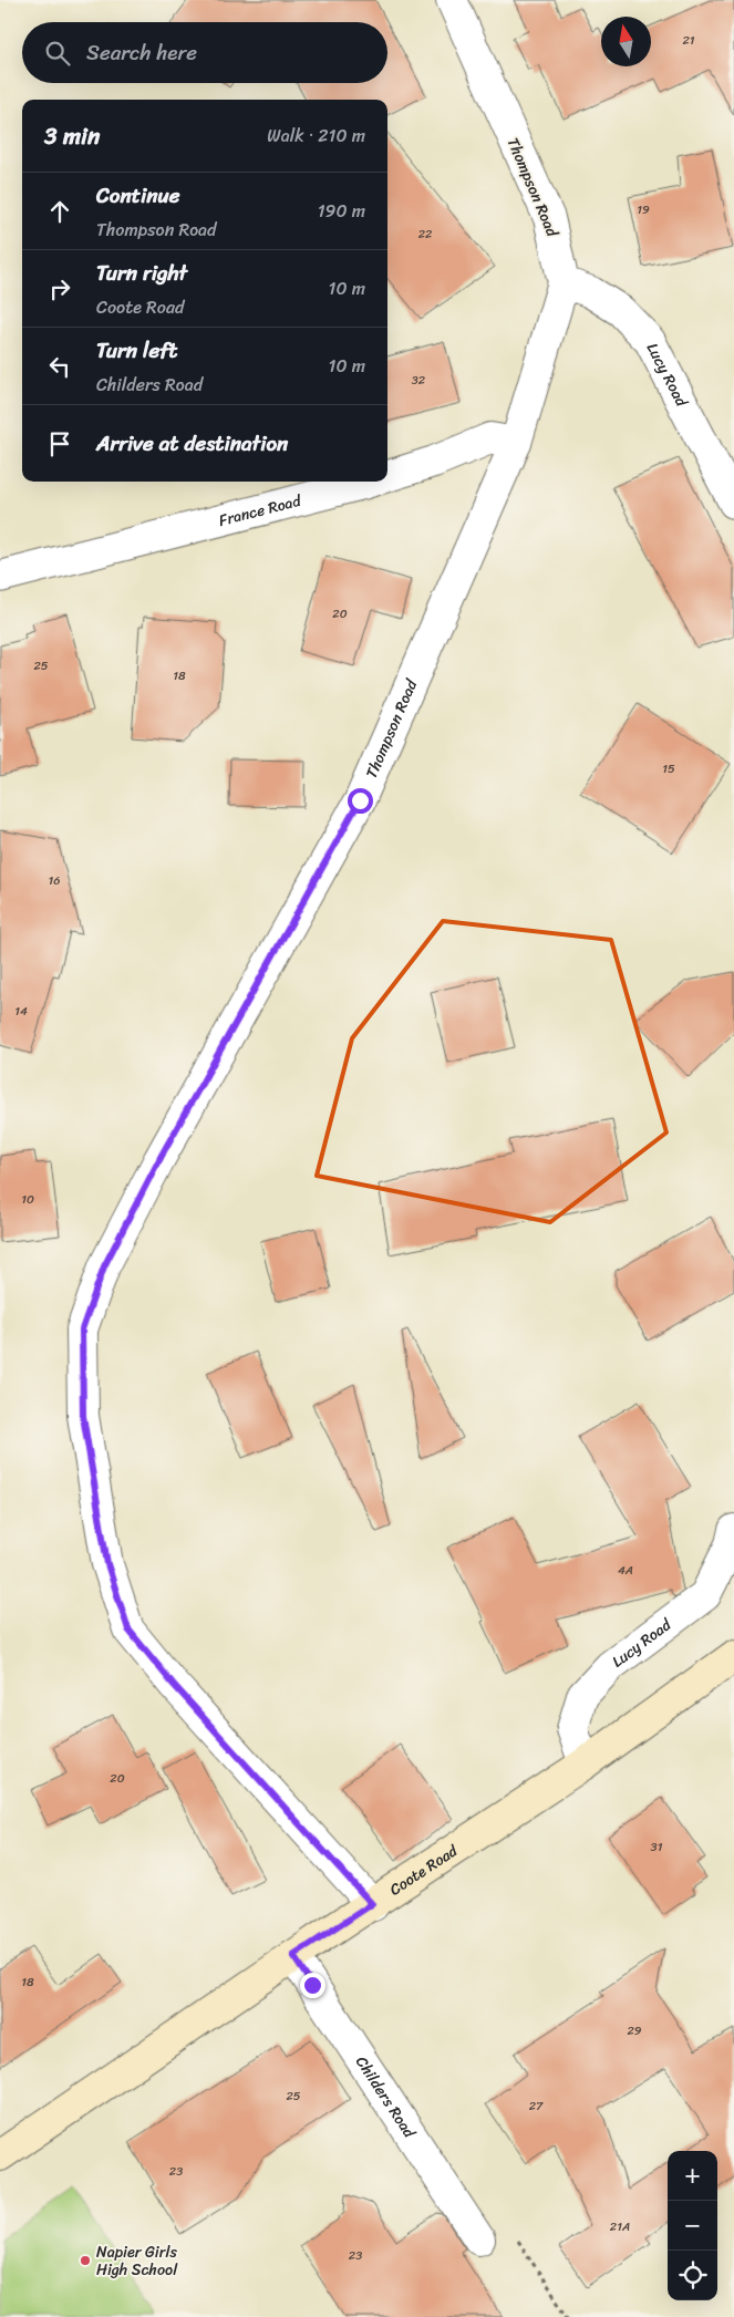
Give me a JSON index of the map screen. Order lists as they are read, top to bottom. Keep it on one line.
{"streets":{"street":["Thompson Road","Lucy Road","France Road","Coote Road","Childers Road"]},"crossings":[["Thompson Road","Lucy Road"],["Thompson Road","France Road"],["Thompson Road","Coote Road"],["Lucy Road","Coote Road"],["Coote Road","Childers Road"]],"places":["Napier Girls High School"],"house_numbers":["21","19","22","32","20","25","18","15","16","14","10","4A","20","31","18","29","25","27","23","21A","23"],"north":"top","page":{"search":"Search here","heading":["3 min","Walk · 210 m"],"list":[["Continue","Thompson Road","190 m"],["Turn right","Coote Road","10 m"],["Turn left","Childers Road","10 m"],"Arrive at destination"],"map_buttons":["+","−"]}}
